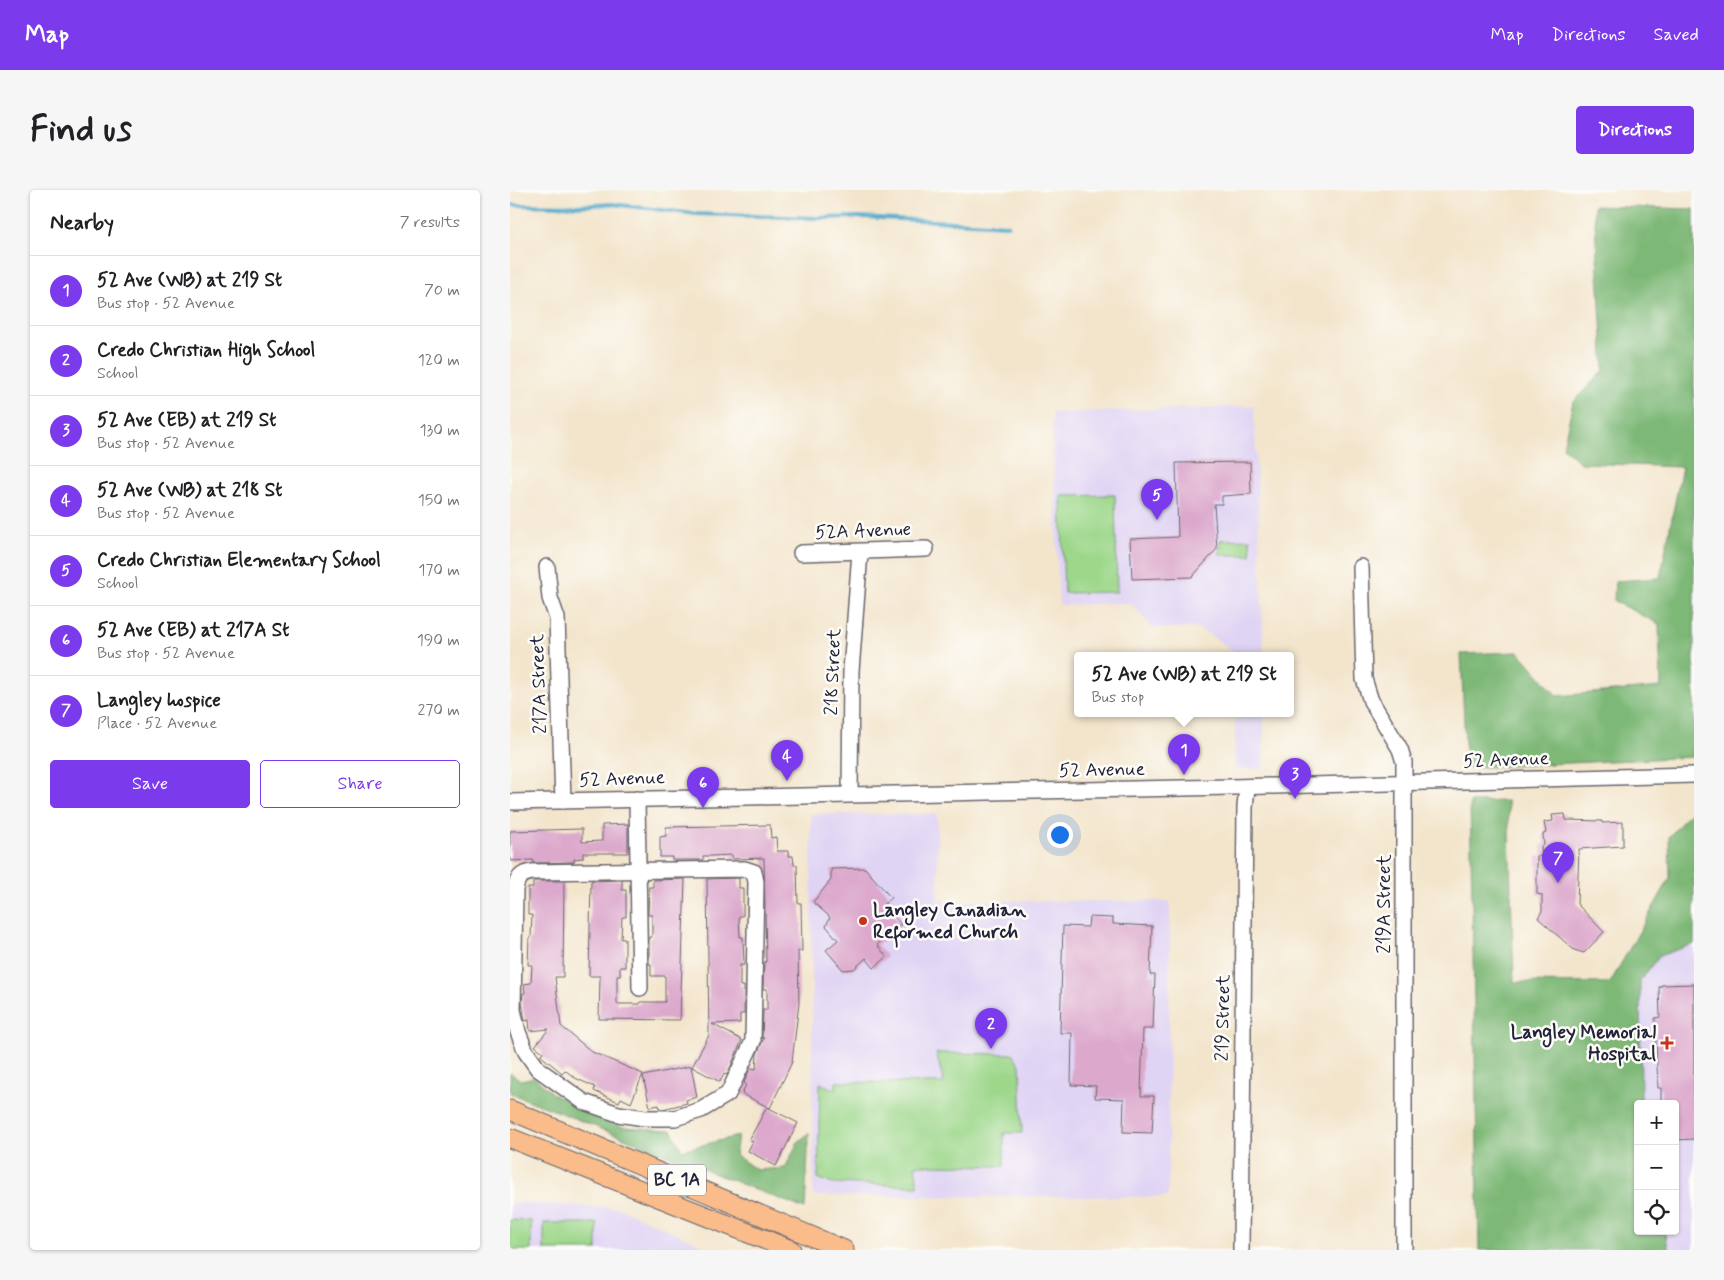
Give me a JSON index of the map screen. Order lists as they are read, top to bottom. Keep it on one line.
{"streets":{"main road":["BC 1A"],"street":["52A Avenue","218 Street","217A Street","52 Avenue","219A Street","219 Street"]},"crossings":[["52A Avenue","218 Street"],["218 Street","52 Avenue"],["217A Street","52 Avenue"],["52 Avenue","219A Street"],["52 Avenue","219 Street"]],"places":{"other":["Langley Canadian Reformed Church"],"health":["Langley Memorial Hospital"]},"page":{"header":"Map","nav":["Map","Directions","Saved"],"buttons":["Directions",["Save","Share"]],"title":"Find us","heading":["Nearby","7 results"],"list":[{"mark":"1","name":"52 Ave (WB) at 219 St","note":"Bus stop · 52 Avenue","value":"70 m"},{"mark":"2","name":"Credo Christian High School","note":"School","value":"120 m"},{"mark":"3","name":"52 Ave (EB) at 219 St","note":"Bus stop · 52 Avenue","value":"130 m"},{"mark":"4","name":"52 Ave (WB) at 218 St","note":"Bus stop · 52 Avenue","value":"150 m"},{"mark":"5","name":"Credo Christian Elementary School","note":"School","value":"170 m"},{"mark":"6","name":"52 Ave (EB) at 217A St","note":"Bus stop · 52 Avenue","value":"190 m"},{"mark":"7","name":"Langley hospice","note":"Place · 52 Avenue","value":"270 m"}],"pins":["5","1","4","3","6","7","2"],"popup":["52 Ave (WB) at 219 St","Bus stop"],"map_buttons":["+","−"]}}
